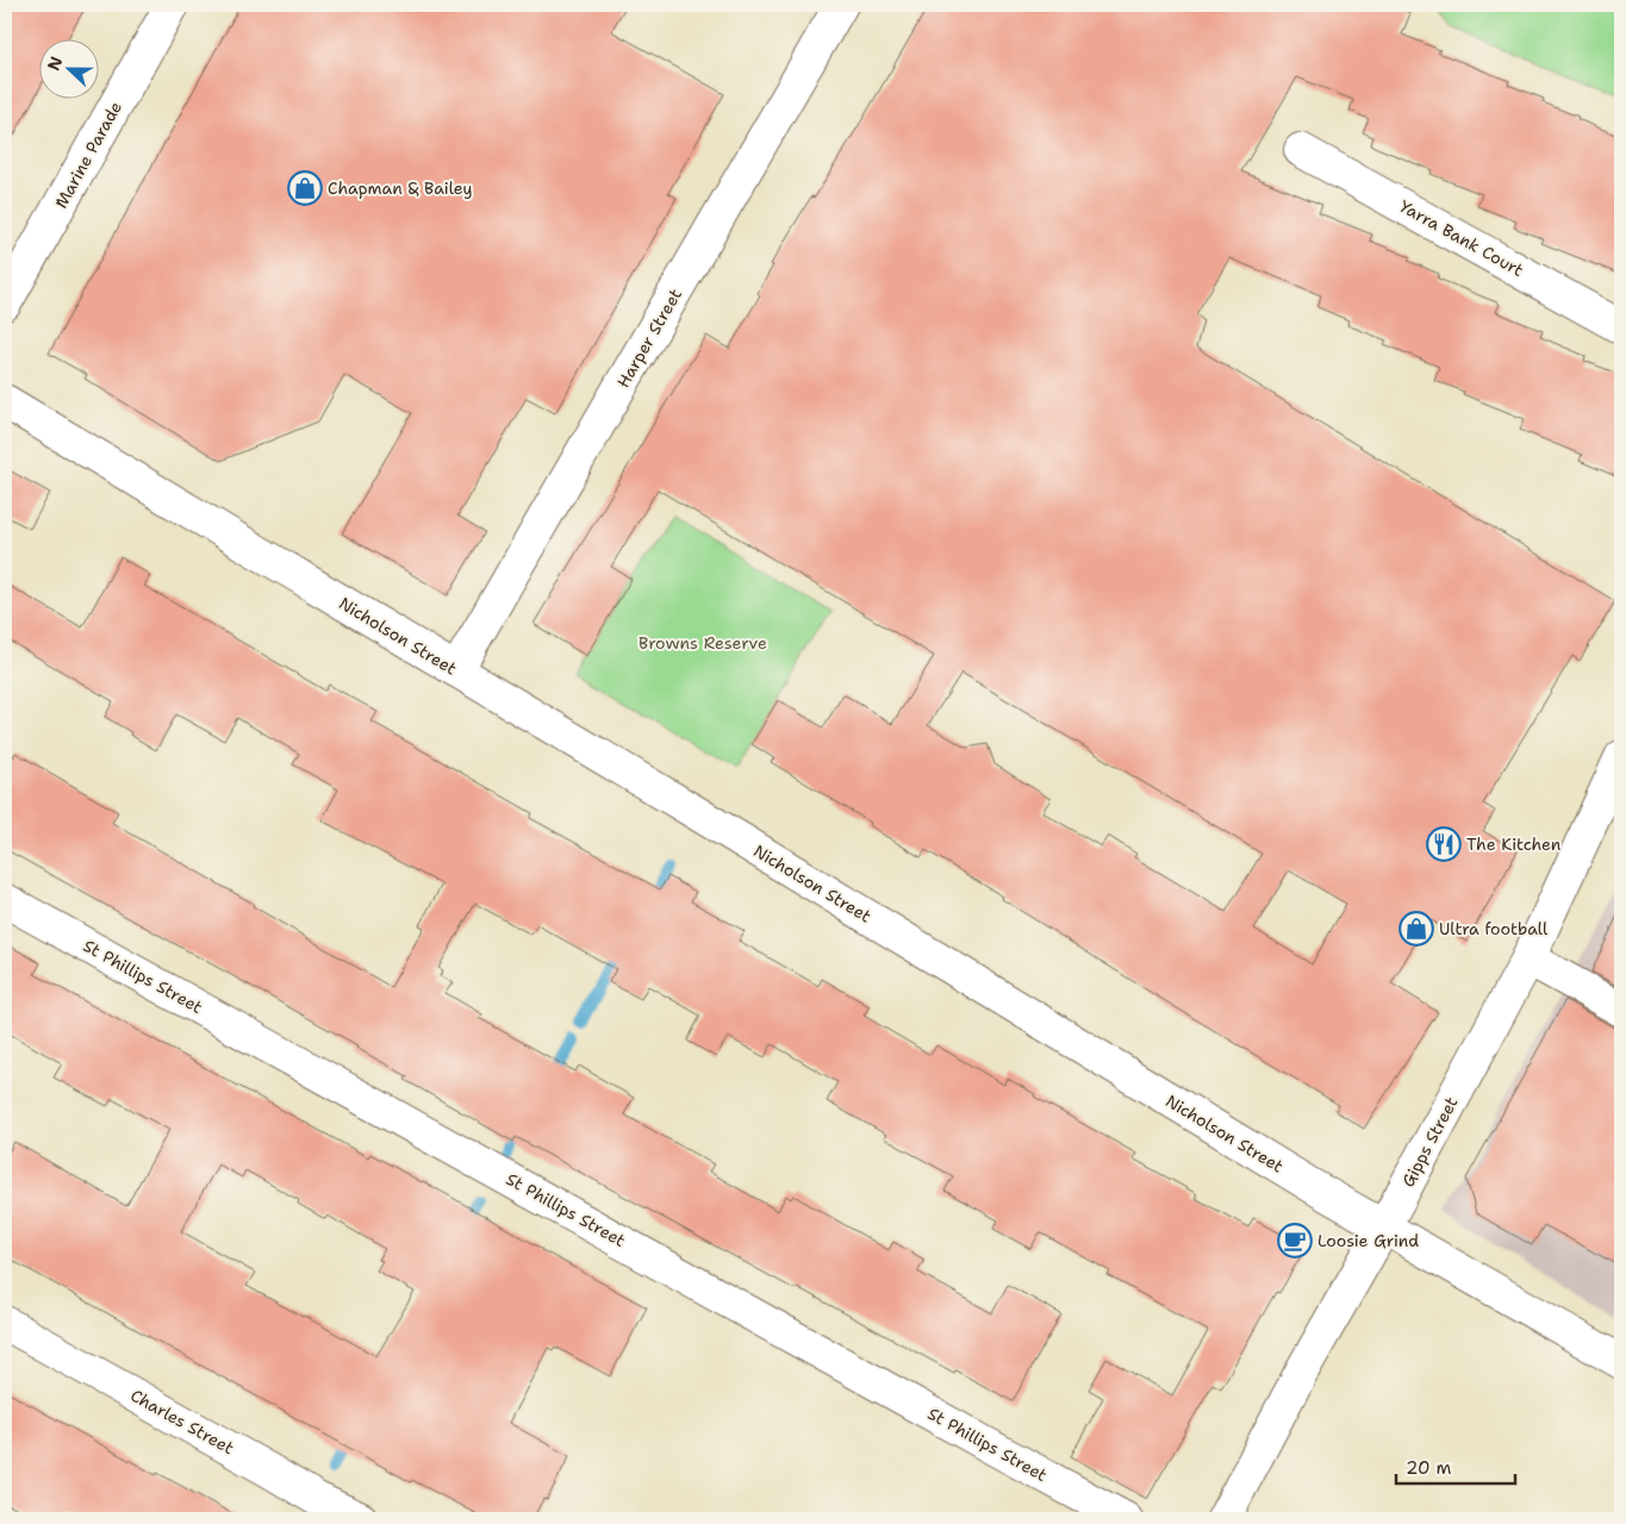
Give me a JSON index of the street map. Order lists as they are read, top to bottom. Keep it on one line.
{"streets":{"street":["Marine Parade","Yarra Bank Court","Harper Street","Nicholson Street","St Phillips Street","Gipps Street","Charles Street"]},"crossings":[["Harper Street","Nicholson Street"],["Nicholson Street","Gipps Street"]],"parks":["Browns Reserve"],"places":{"shop":["Chapman & Bailey","Ultra football"],"restaurant":["The Kitchen"],"cafe":["Loosie Grind"]},"scale_bar":"20 m","north":"left"}
